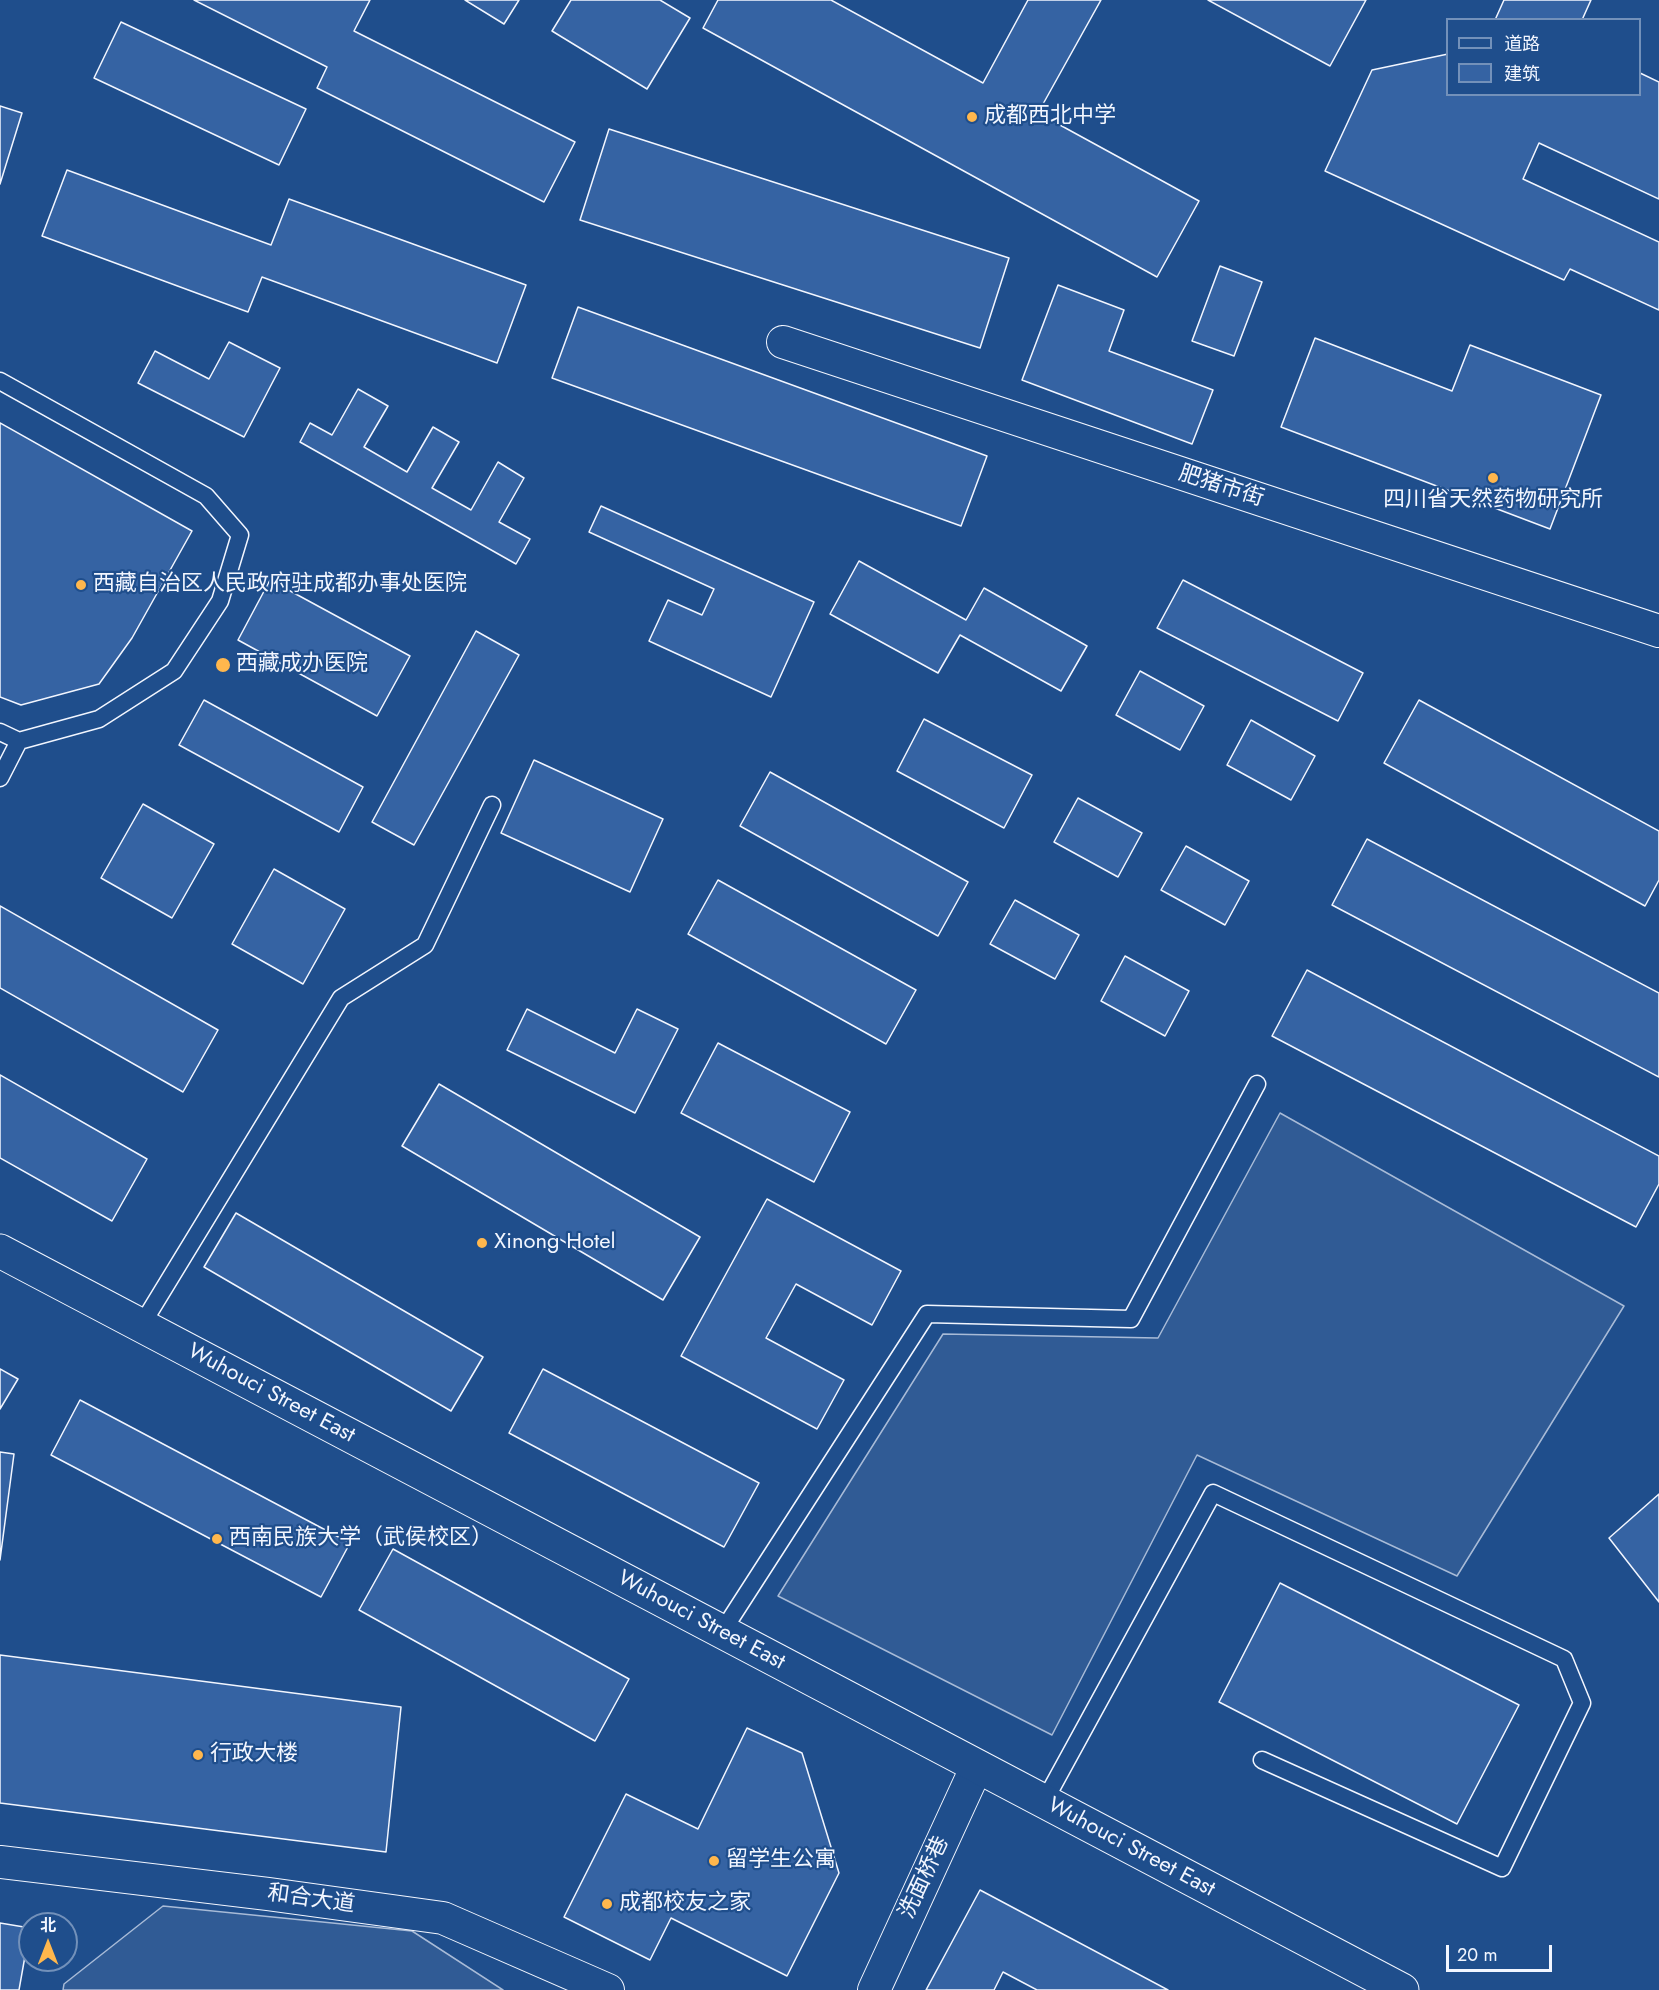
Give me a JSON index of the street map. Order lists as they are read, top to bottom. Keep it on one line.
{"streets":{"street":["肥猪市街","Wuhouci Street East","洗面桥巷","和合大道"]},"crossings":[["Wuhouci Street East","洗面桥巷"]],"places":["成都西北中学","四川省天然药物研究所","西藏自治区人民政府驻成都办事处医院","西藏成办医院","Xinong Hotel","西南民族大学（武侯校区）","行政大楼","留学生公寓","成都校友之家"],"legend":["道路","建筑"],"scale_bar":"20 m","north":"top"}
